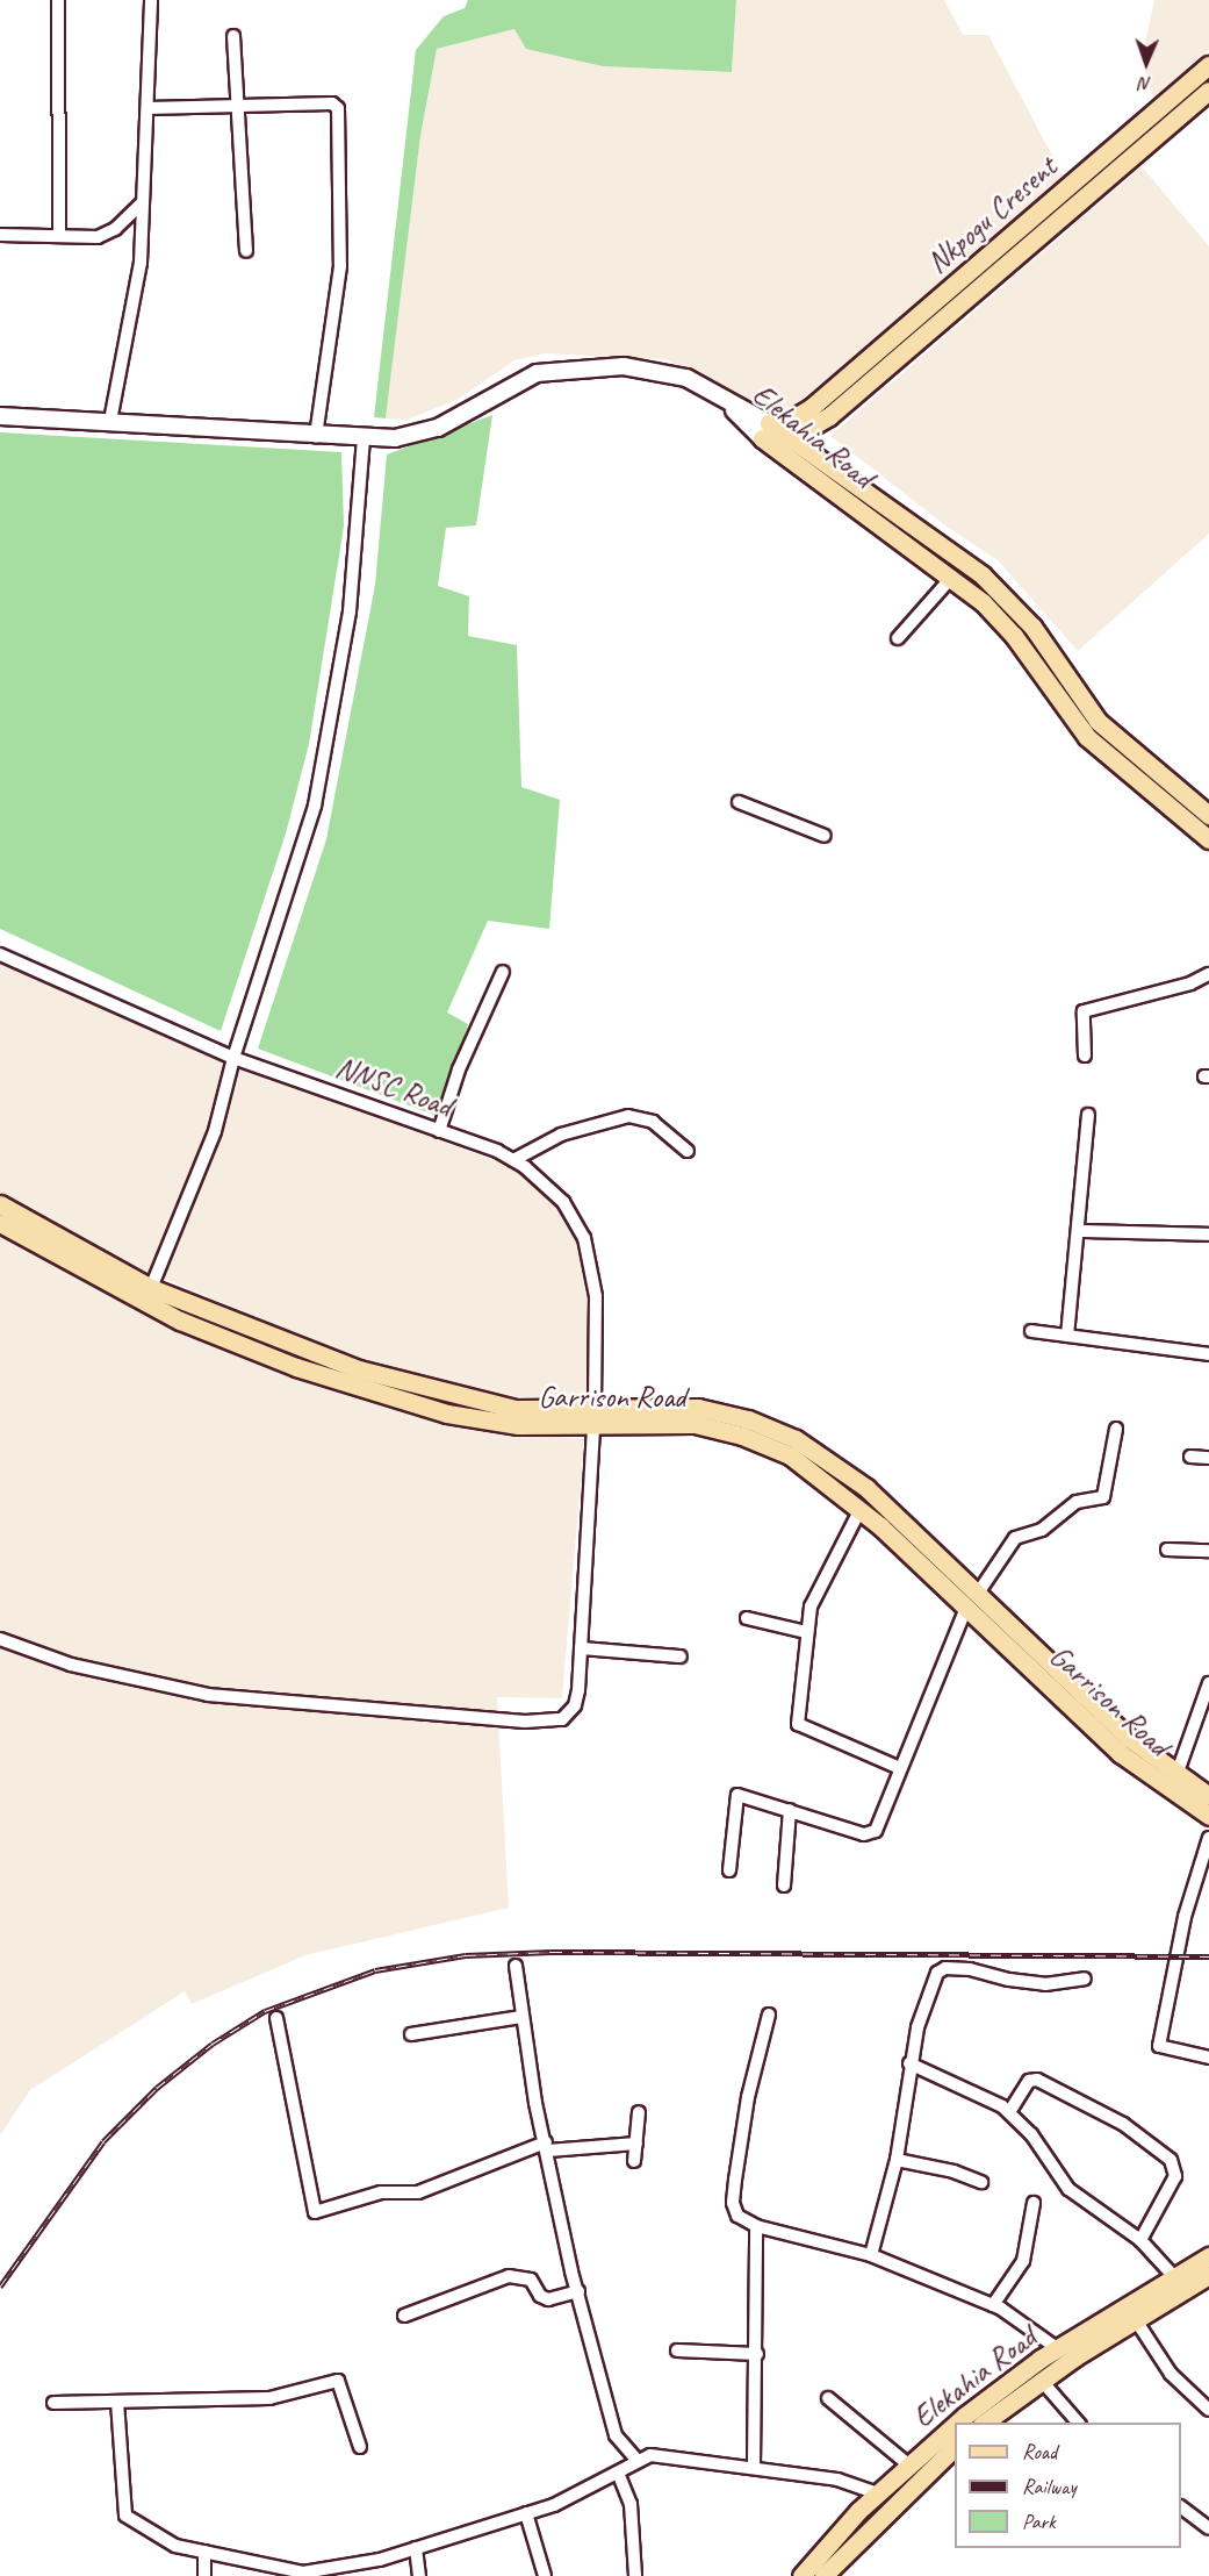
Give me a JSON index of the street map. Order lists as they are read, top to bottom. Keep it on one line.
{"streets":{"main road":["Nkpogu Cresent","Elekahia Road","Garrison Road"],"street":["NNSC Road"]},"crossings":[["Nkpogu Cresent","Elekahia Road"],["NNSC Road","Garrison Road"]],"legend":["Road","Railway","Park"],"north":"bottom"}
